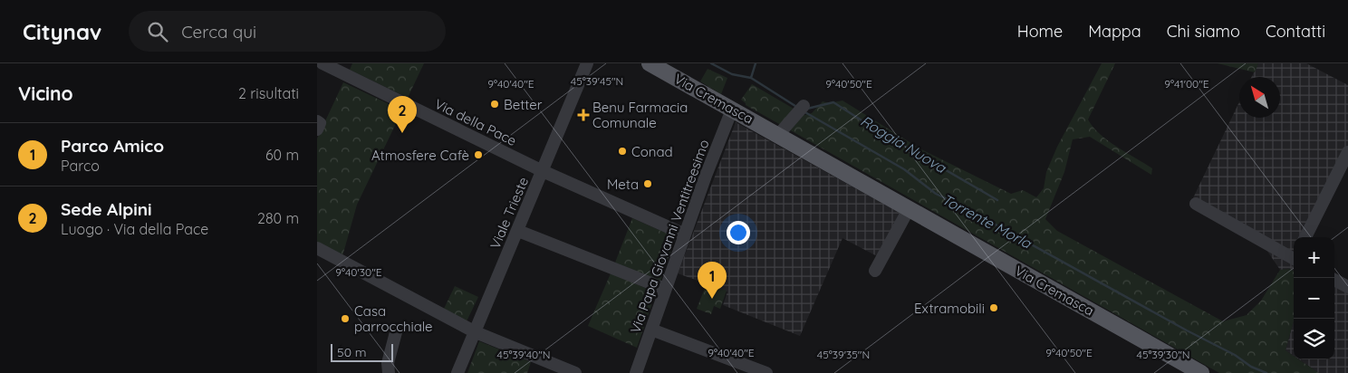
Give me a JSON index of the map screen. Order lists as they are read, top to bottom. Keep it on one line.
{"streets":{"main road":["Via Cremasca"],"street":["Via della Pace","Viale Trieste","Via Papa Giovanni Ventitreesimo"]},"crossings":[["Via Cremasca","Via Papa Giovanni Ventitreesimo"],["Via della Pace","Viale Trieste"],["Via della Pace","Via Papa Giovanni Ventitreesimo"]],"water":["Roggia Nuova","Torrente Morla"],"places":{"other":["Better","Conad","Atmosfere Cafè","Meta","Extramobili","Casa parrocchiale"],"health":["Benu Farmacia Comunale"]},"scale_bar":"50 m","north":"top left","page":{"header":"Citynav","search":"Cerca qui","nav":["Home","Mappa","Chi siamo","Contatti"],"heading":["Vicino","2 risultati"],"pins":["2","1"],"list":[{"mark":"1","name":"Parco Amico","note":"Parco","value":"60 m"},{"mark":"2","name":"Sede Alpini","note":"Luogo · Via della Pace","value":"280 m"}],"map_buttons":["+","−"],"scale":"50 m"},"coordinates":["45°39'45\"N","9°40'40\"E","9°40'50\"E","9°41'00\"E","9°40'30\"E","45°39'40\"N","45°39'35\"N","45°39'30\"N"]}
